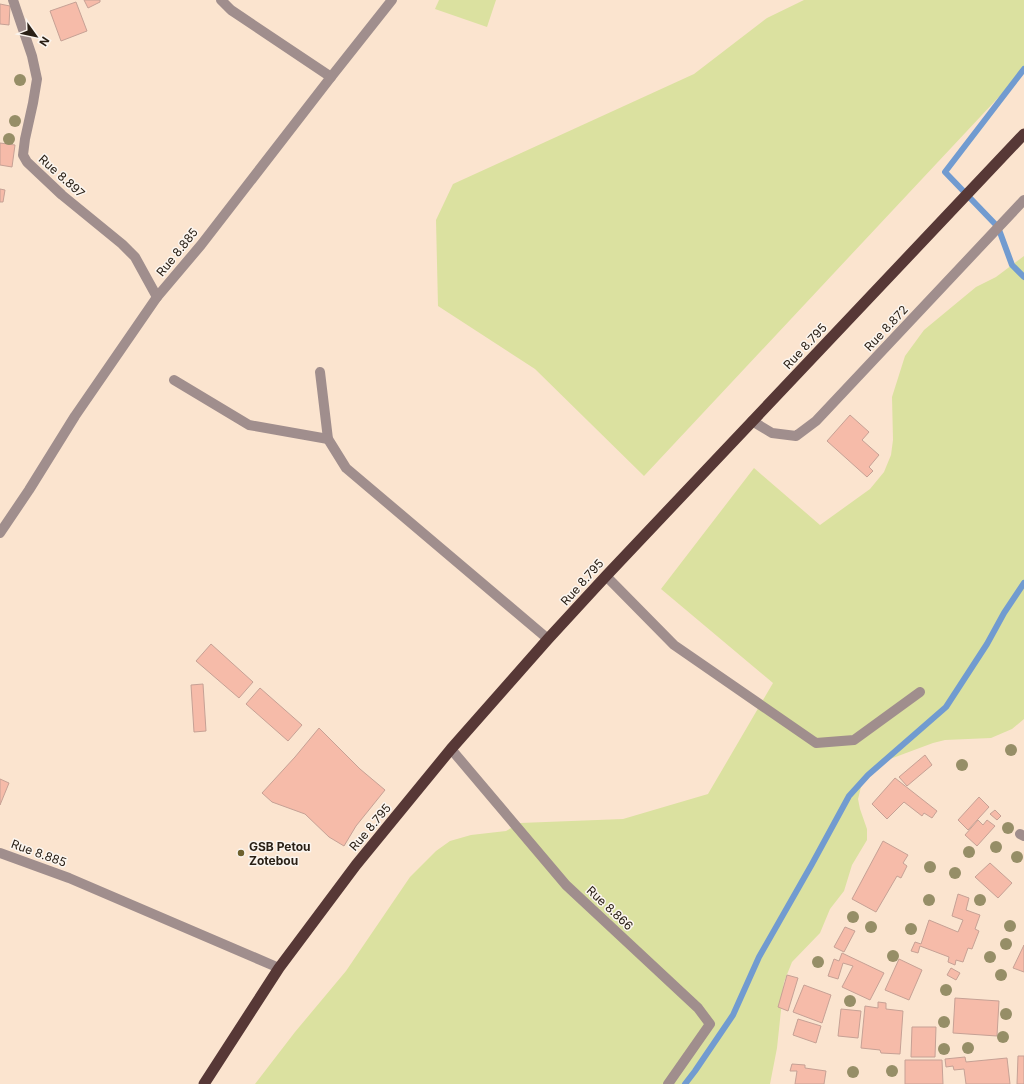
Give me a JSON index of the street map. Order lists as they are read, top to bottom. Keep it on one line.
{"streets":{"highway":["Rue 8.795"],"street":["Rue 8.897","Rue 8.885","Rue 8.872","Rue 8.866"]},"crossings":[["Rue 8.897","Rue 8.885"],["Rue 8.885","Rue 8.795"],["Rue 8.872","Rue 8.795"],["Rue 8.795","Rue 8.866"]],"places":["GSB Petou Zotebou"],"north":"bottom right"}
